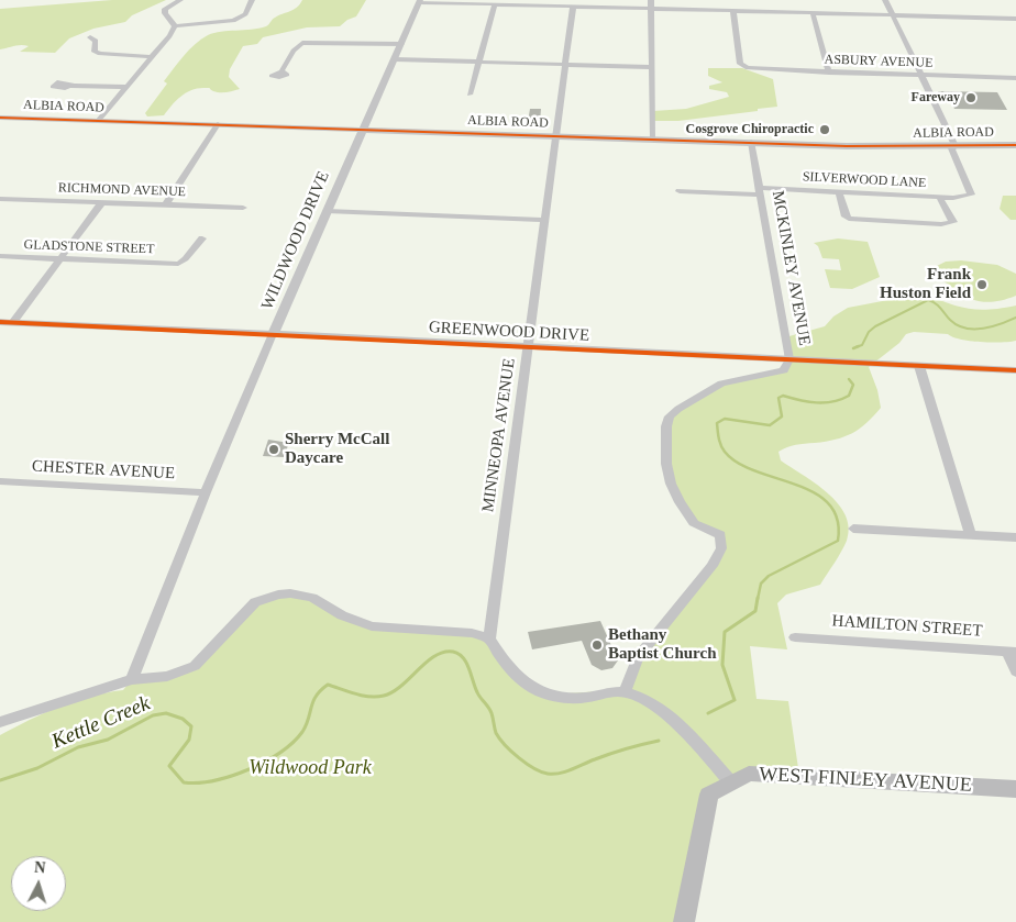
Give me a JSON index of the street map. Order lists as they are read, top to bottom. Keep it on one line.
{"streets":{"main road":["WEST FINLEY AVENUE"],"street":["ASBURY AVENUE","ALBIA ROAD","SILVERWOOD LANE","RICHMOND AVENUE","WILDWOOD DRIVE","GLADSTONE STREET","MCKINLEY AVENUE","GREENWOOD DRIVE","MINNEOPA AVENUE","CHESTER AVENUE","HAMILTON STREET"]},"crossings":[["ALBIA ROAD","SILVERWOOD LANE"],["ALBIA ROAD","WILDWOOD DRIVE"],["ALBIA ROAD","MCKINLEY AVENUE"],["ALBIA ROAD","MINNEOPA AVENUE"],["SILVERWOOD LANE","MCKINLEY AVENUE"],["WILDWOOD DRIVE","GREENWOOD DRIVE"],["WILDWOOD DRIVE","CHESTER AVENUE"],["MCKINLEY AVENUE","GREENWOOD DRIVE"],["GREENWOOD DRIVE","MINNEOPA AVENUE"]],"water":["Kettle Creek"],"parks":["Wildwood Park"],"places":["Fareway","Cosgrove Chiropractic","Frank Huston Field","Sherry McCall Daycare","Bethany Baptist Church"],"north":"top"}
